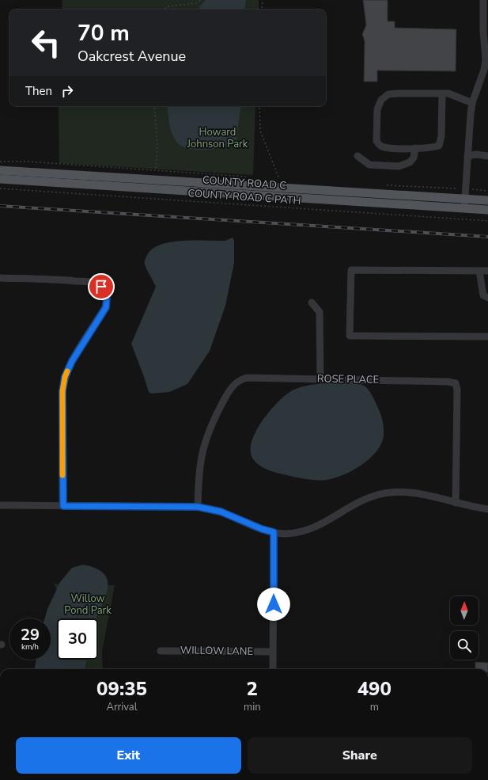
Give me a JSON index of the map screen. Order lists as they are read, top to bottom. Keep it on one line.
{"streets":{"main road":["COUNTY ROAD C"],"street":["ROSE PLACE","WILLOW LANE"],"path":["COUNTY ROAD C PATH"]},"parks":["Howard Johnson Park","Willow Pond Park"],"north":"top","page":{"turn":["70 m","Oakcrest Avenue"],"then":"Then","speed":"29 km/h","limit":"30","eta":["09:35","Arrival","2","min","490","m"],"buttons":["Exit","Share"]}}
